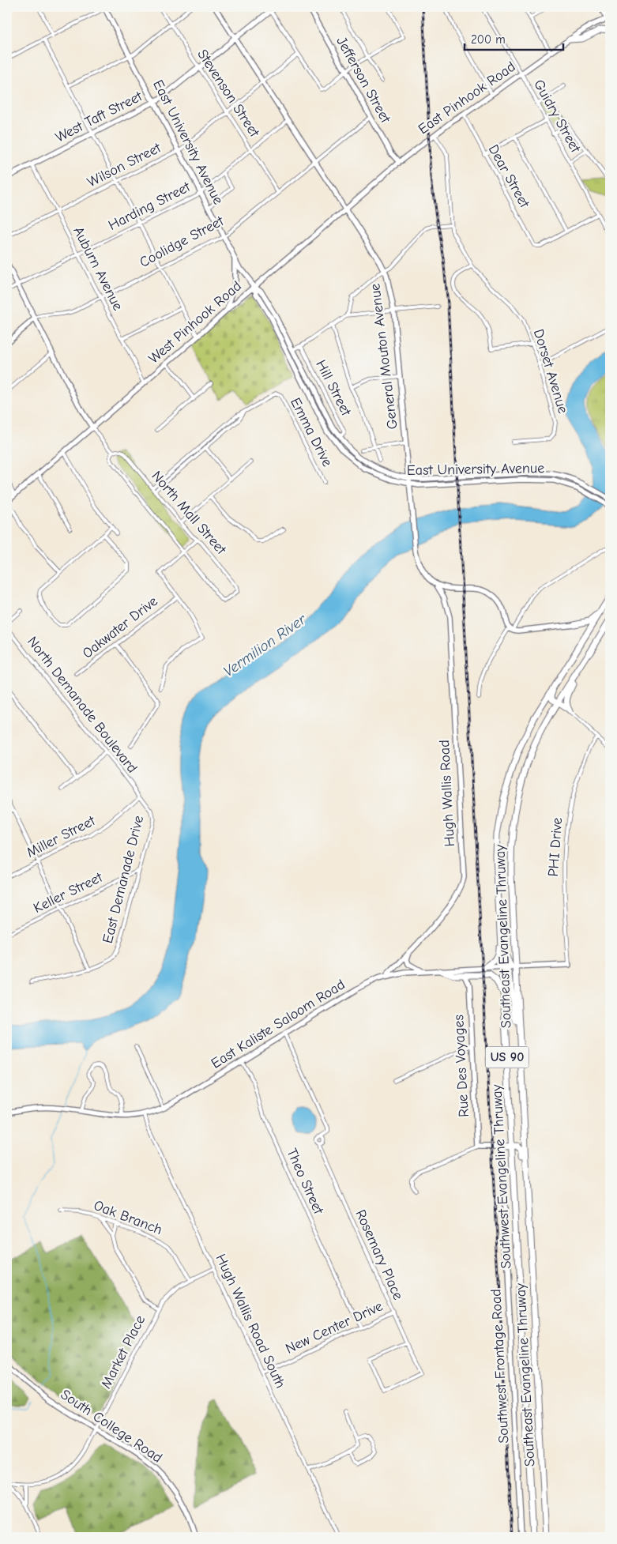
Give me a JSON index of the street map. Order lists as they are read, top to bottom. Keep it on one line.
{"streets":{"highway":["Southeast Evangeline Thruway","US 90","Southwest Evangeline Thruway"],"main road":["Jefferson Street","East Pinhook Road","West Taft Street","East University Avenue","Coolidge Street","West Pinhook Road","General Mouton Avenue","Hugh Wallis Road","East Kaliste Saloom Road","Rue Des Voyages","Southwest Frontage Road","South College Road"],"street":["Stevenson Street","Guidry Street","Wilson Street","Dear Street","Harding Street","Auburn Avenue","Dorset Avenue","Hill Street","Emma Drive","North Mall Street","Oakwater Drive","North Demanade Boulevard","Miller Street","PHI Drive","East Demanade Drive","Keller Street","Theo Street","Oak Branch","Rosemary Place","Hugh Wallis Road South","New Center Drive","Market Place"]},"crossings":[["Jefferson Street","East Pinhook Road"],["Jefferson Street","Coolidge Street"],["Jefferson Street","West Pinhook Road"],["Stevenson Street","West Taft Street"],["Stevenson Street","Wilson Street"],["Stevenson Street","Harding Street"],["Stevenson Street","Coolidge Street"],["East Pinhook Road","Guidry Street"],["East Pinhook Road","Dear Street"],["East Pinhook Road","West Pinhook Road"],["East Pinhook Road","Dorset Avenue"],["West Taft Street","East University Avenue"],["West Taft Street","Auburn Avenue"],["West Taft Street","General Mouton Avenue"],["East University Avenue","Wilson Street"],["East University Avenue","Harding Street"],["East University Avenue","Coolidge Street"],["East University Avenue","West Pinhook Road"],["East University Avenue","General Mouton Avenue"],["East University Avenue","Hill Street"],["Wilson Street","Auburn Avenue"],["Wilson Street","General Mouton Avenue"],["Harding Street","Auburn Avenue"],["Harding Street","General Mouton Avenue"],["Coolidge Street","Auburn Avenue"],["Coolidge Street","General Mouton Avenue"],["Auburn Avenue","West Pinhook Road"],["West Pinhook Road","General Mouton Avenue"],["General Mouton Avenue","Hugh Wallis Road"],["North Demanade Boulevard","Miller Street"],["North Demanade Boulevard","East Demanade Drive"],["Hugh Wallis Road","East Kaliste Saloom Road"],["Miller Street","East Demanade Drive"],["PHI Drive","East Kaliste Saloom Road"],["East Demanade Drive","Keller Street"],["Southeast Evangeline Thruway","East Kaliste Saloom Road"],["Southeast Evangeline Thruway","Southwest Evangeline Thruway"],["East Kaliste Saloom Road","Southwest Evangeline Thruway"],["East Kaliste Saloom Road","Theo Street"],["East Kaliste Saloom Road","Rosemary Place"],["East Kaliste Saloom Road","Hugh Wallis Road South"],["US 90","Southwest Evangeline Thruway"],["Oak Branch","Market Place"],["Rosemary Place","New Center Drive"],["Hugh Wallis Road South","New Center Drive"],["Hugh Wallis Road South","Market Place"],["Market Place","South College Road"]],"water":["Vermilion River"],"scale_bar":"200 m"}
